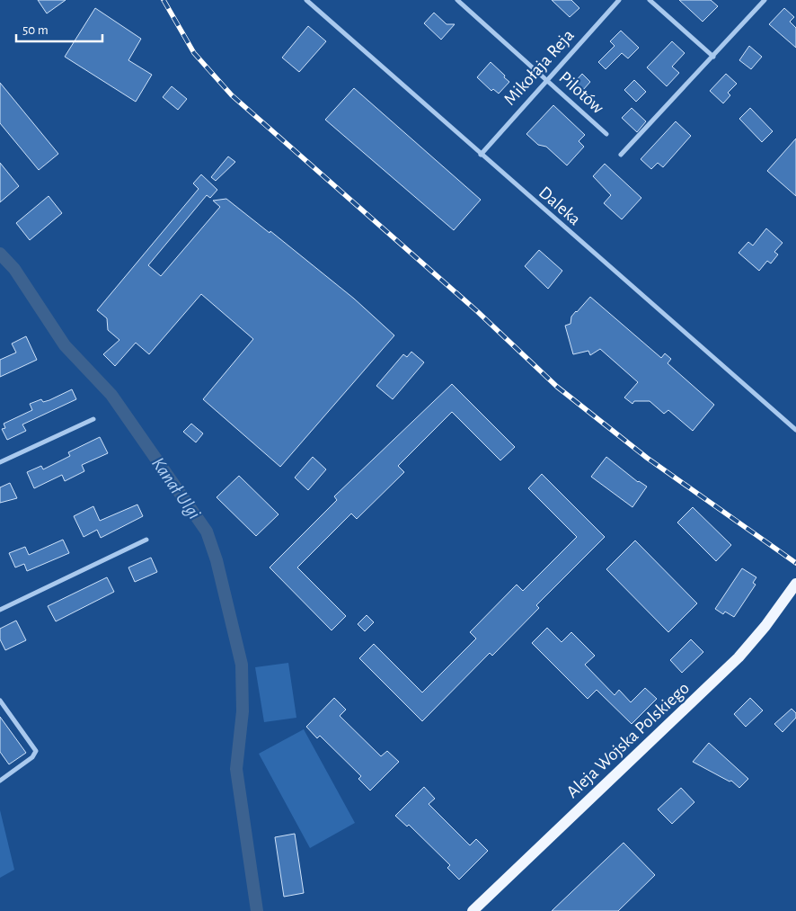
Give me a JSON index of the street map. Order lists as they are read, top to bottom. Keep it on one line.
{"streets":{"main road":["Aleja Wojska Polskiego"],"street":["Mikołaja Reja","Pilotów","Daleka"]},"crossings":[["Mikołaja Reja","Pilotów"],["Mikołaja Reja","Daleka"]],"water":["Kanał Ulgi"],"scale_bar":"50 m"}
